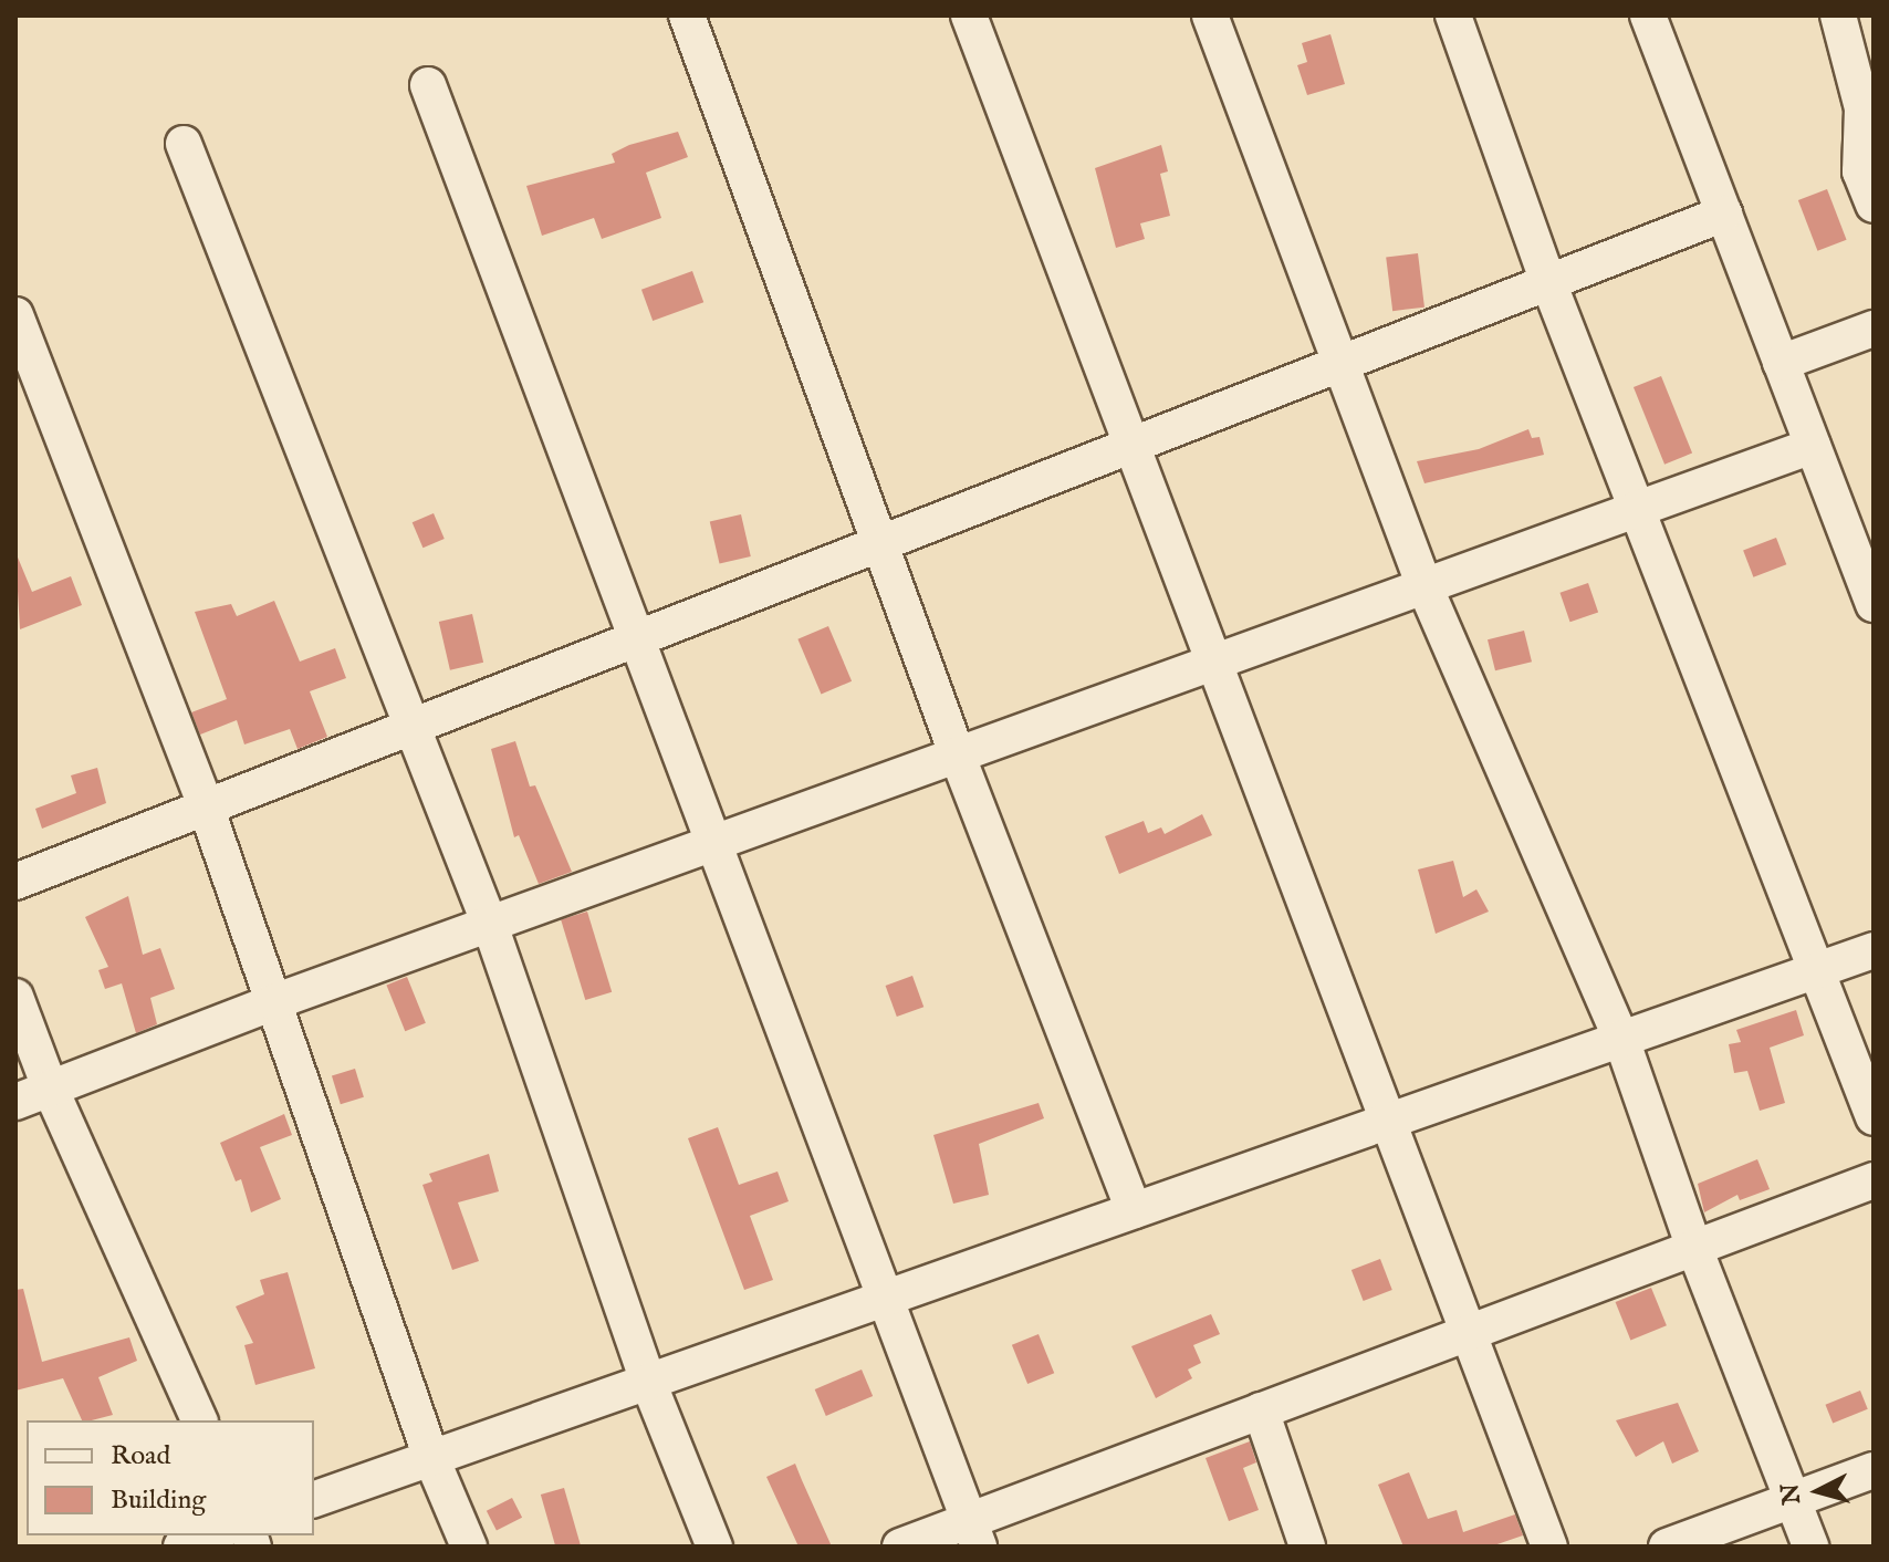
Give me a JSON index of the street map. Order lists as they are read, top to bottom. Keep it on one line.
{"legend":["Road","Building"],"north":"left"}
